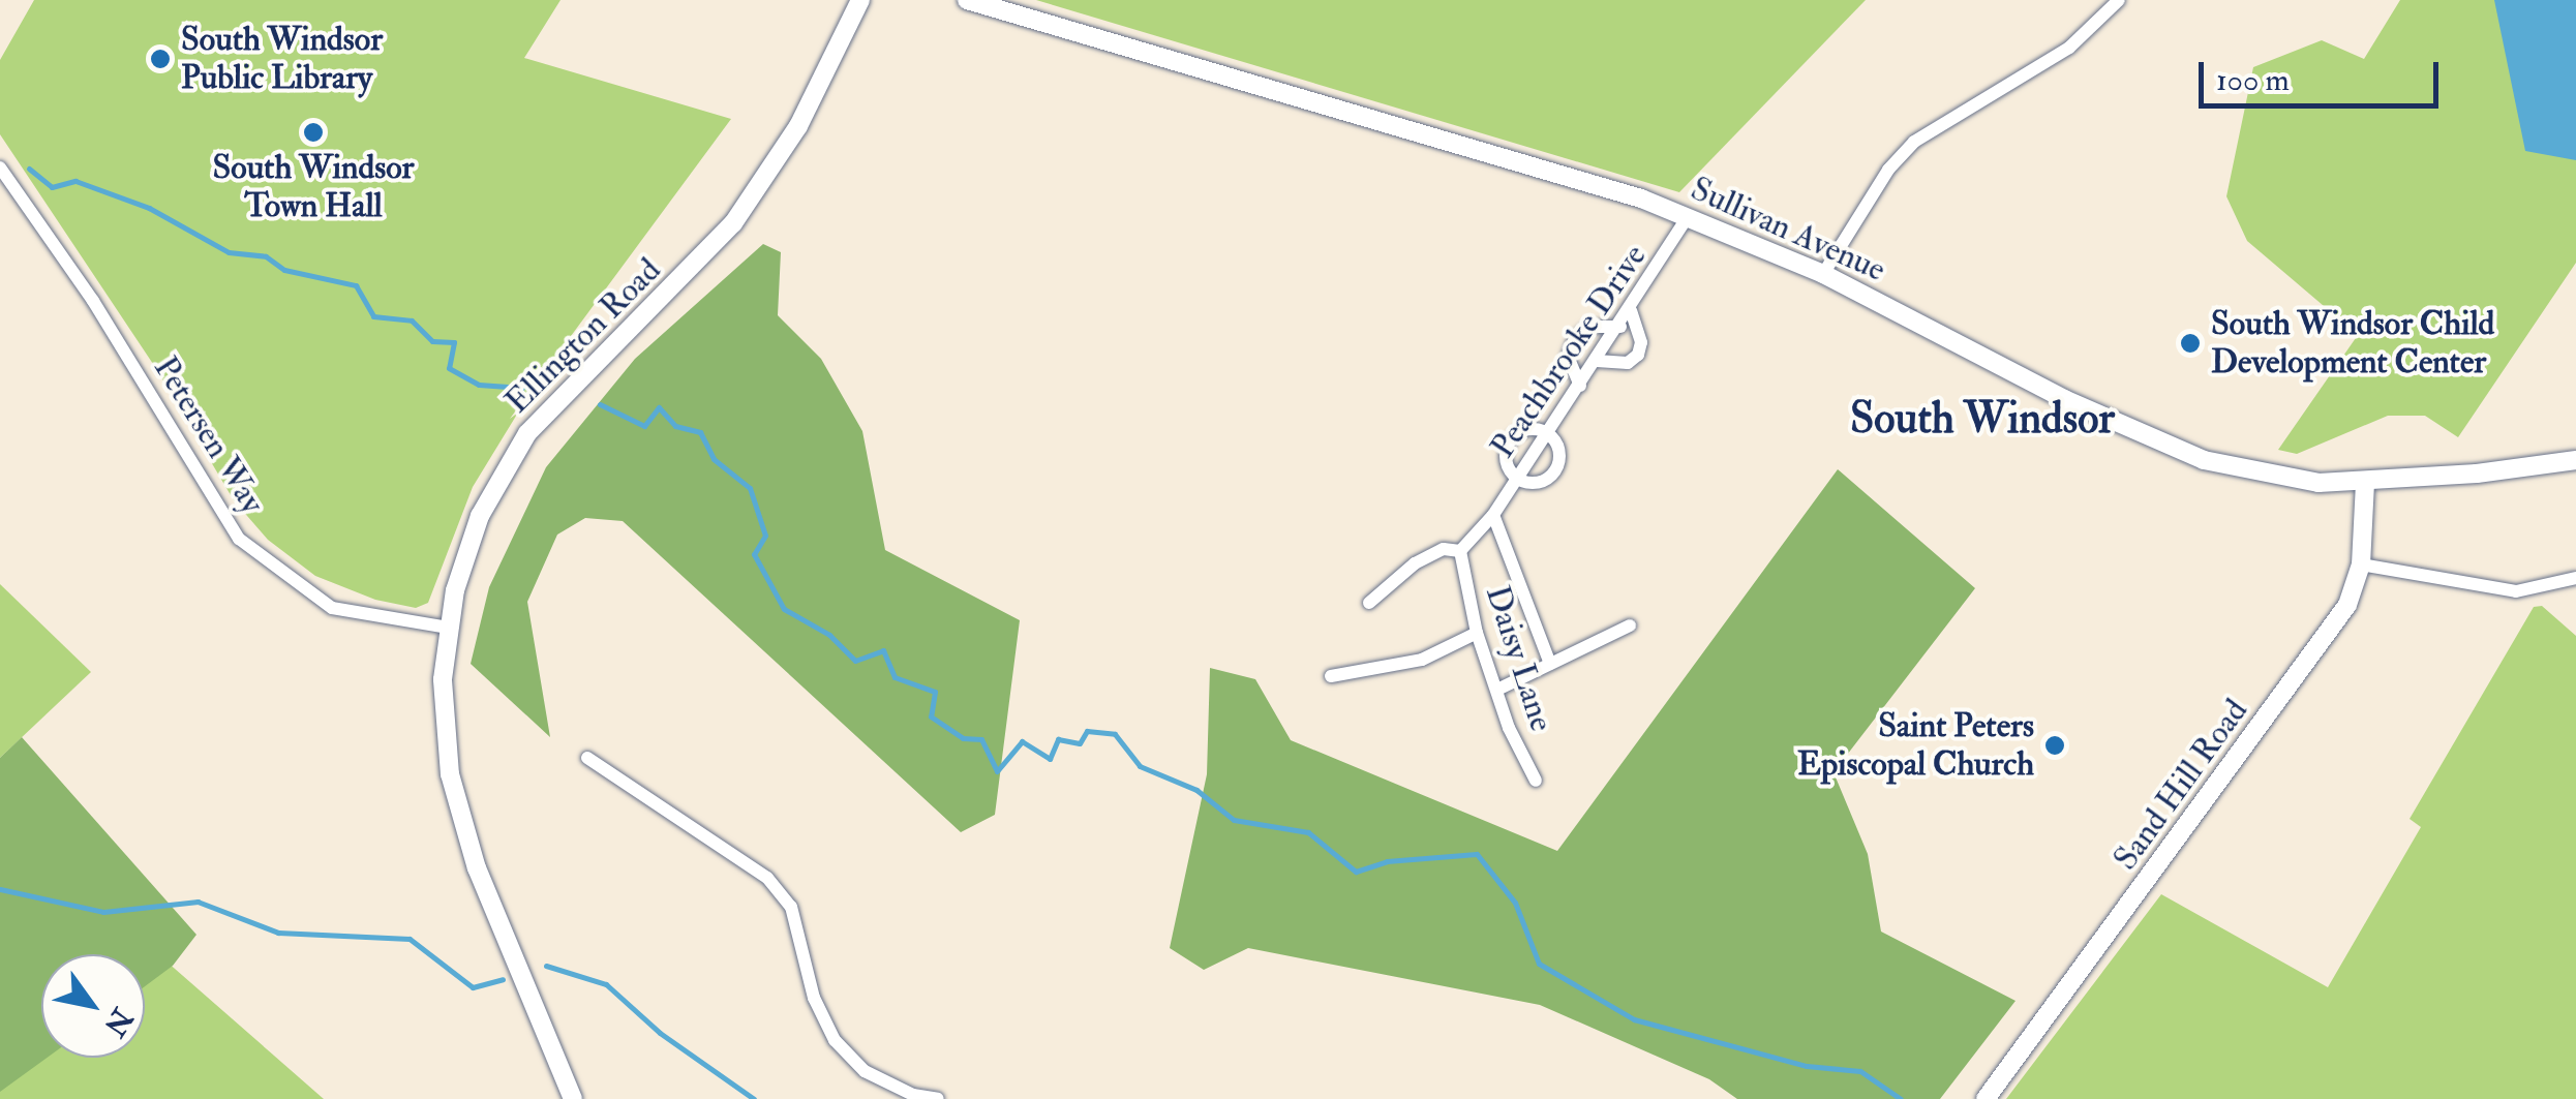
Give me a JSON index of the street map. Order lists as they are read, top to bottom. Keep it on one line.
{"streets":{"main road":["Sullivan Avenue","Ellington Road","Sand Hill Road"],"street":["Peachbrooke Drive","Petersen Way","Daisy Lane"]},"crossings":[["Sullivan Avenue","Peachbrooke Drive"],["Sullivan Avenue","Sand Hill Road"],["Ellington Road","Petersen Way"],["Peachbrooke Drive","Daisy Lane"]],"districts":["South Windsor"],"places":["South Windsor Public Library","South Windsor Town Hall","South Windsor Child Development Center","Saint Peters Episcopal Church"],"scale_bar":"100 m","north":"bottom right"}
